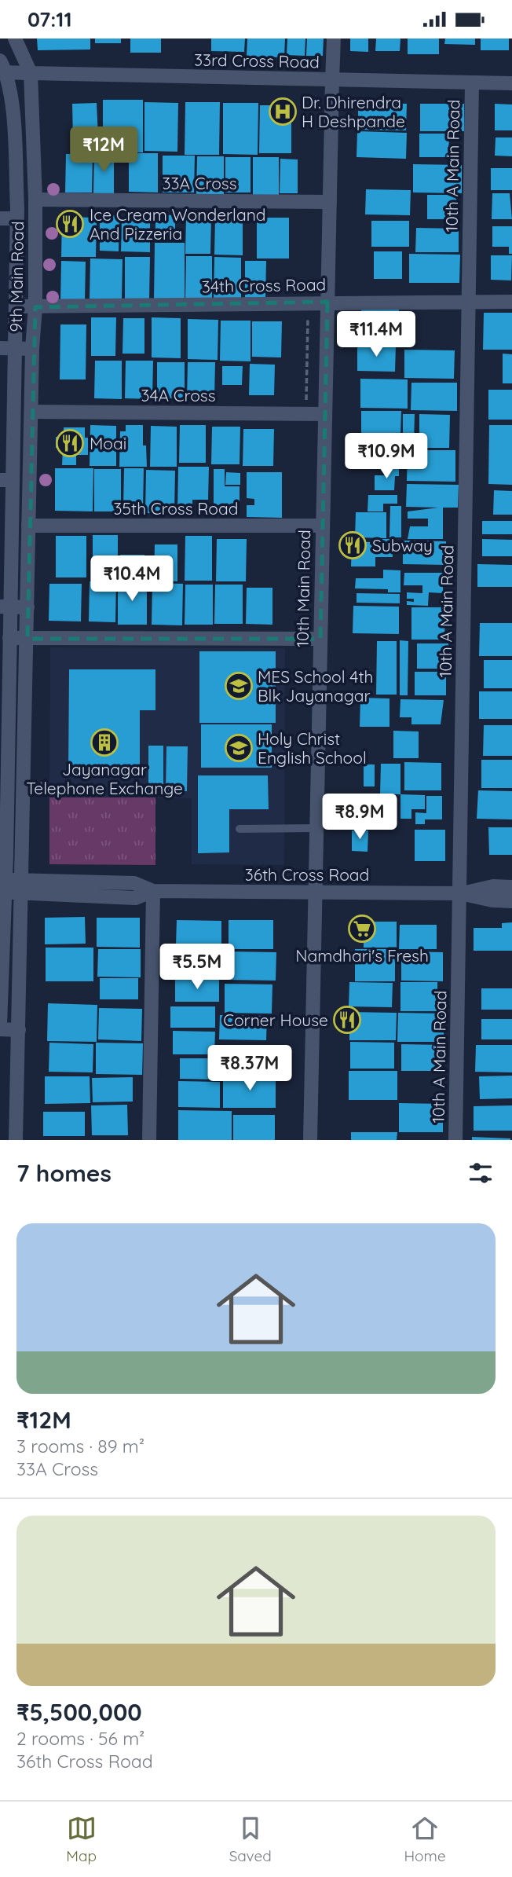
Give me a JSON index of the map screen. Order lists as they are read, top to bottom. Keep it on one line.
{"streets":{"street":["33rd Cross Road","10th A Main Road","33A Cross","9th Main Road","34th Cross Road","34A Cross","35th Cross Road","10th Main Road","36th Cross Road"]},"crossings":[["33rd Cross Road","10th A Main Road"],["33rd Cross Road","9th Main Road"],["33rd Cross Road","10th Main Road"],["10th A Main Road","34th Cross Road"],["10th A Main Road","36th Cross Road"],["33A Cross","9th Main Road"],["33A Cross","10th Main Road"],["9th Main Road","34th Cross Road"],["9th Main Road","34A Cross"],["9th Main Road","35th Cross Road"],["9th Main Road","36th Cross Road"],["34th Cross Road","10th Main Road"],["34A Cross","10th Main Road"],["35th Cross Road","10th Main Road"],["10th Main Road","36th Cross Road"]],"places":{"hospital":["Dr. Dhirendra H Deshpande"],"restaurant":["Ice Cream Wonderland And Pizzeria","Moai","Subway","Corner House"],"school or university":["MES School 4th Blk Jayanagar","Holy Christ English School"],"building":["Jayanagar Telephone Exchange"],"supermarket":["Namdhari's Fresh"]},"page":{"status":"07:11","price":["₹12M","₹11.4M","₹10.9M","₹10.4M","₹8.9M","₹5.5M","₹8.37M"],"heading":"7 homes","list":[{"name":"₹12M","note":"3 rooms · 89 m² · 33A Cross"},{"name":"₹5,500,000","note":"2 rooms · 56 m² · 36th Cross Road"}],"tabs":["Map","Saved","Home"]}}
